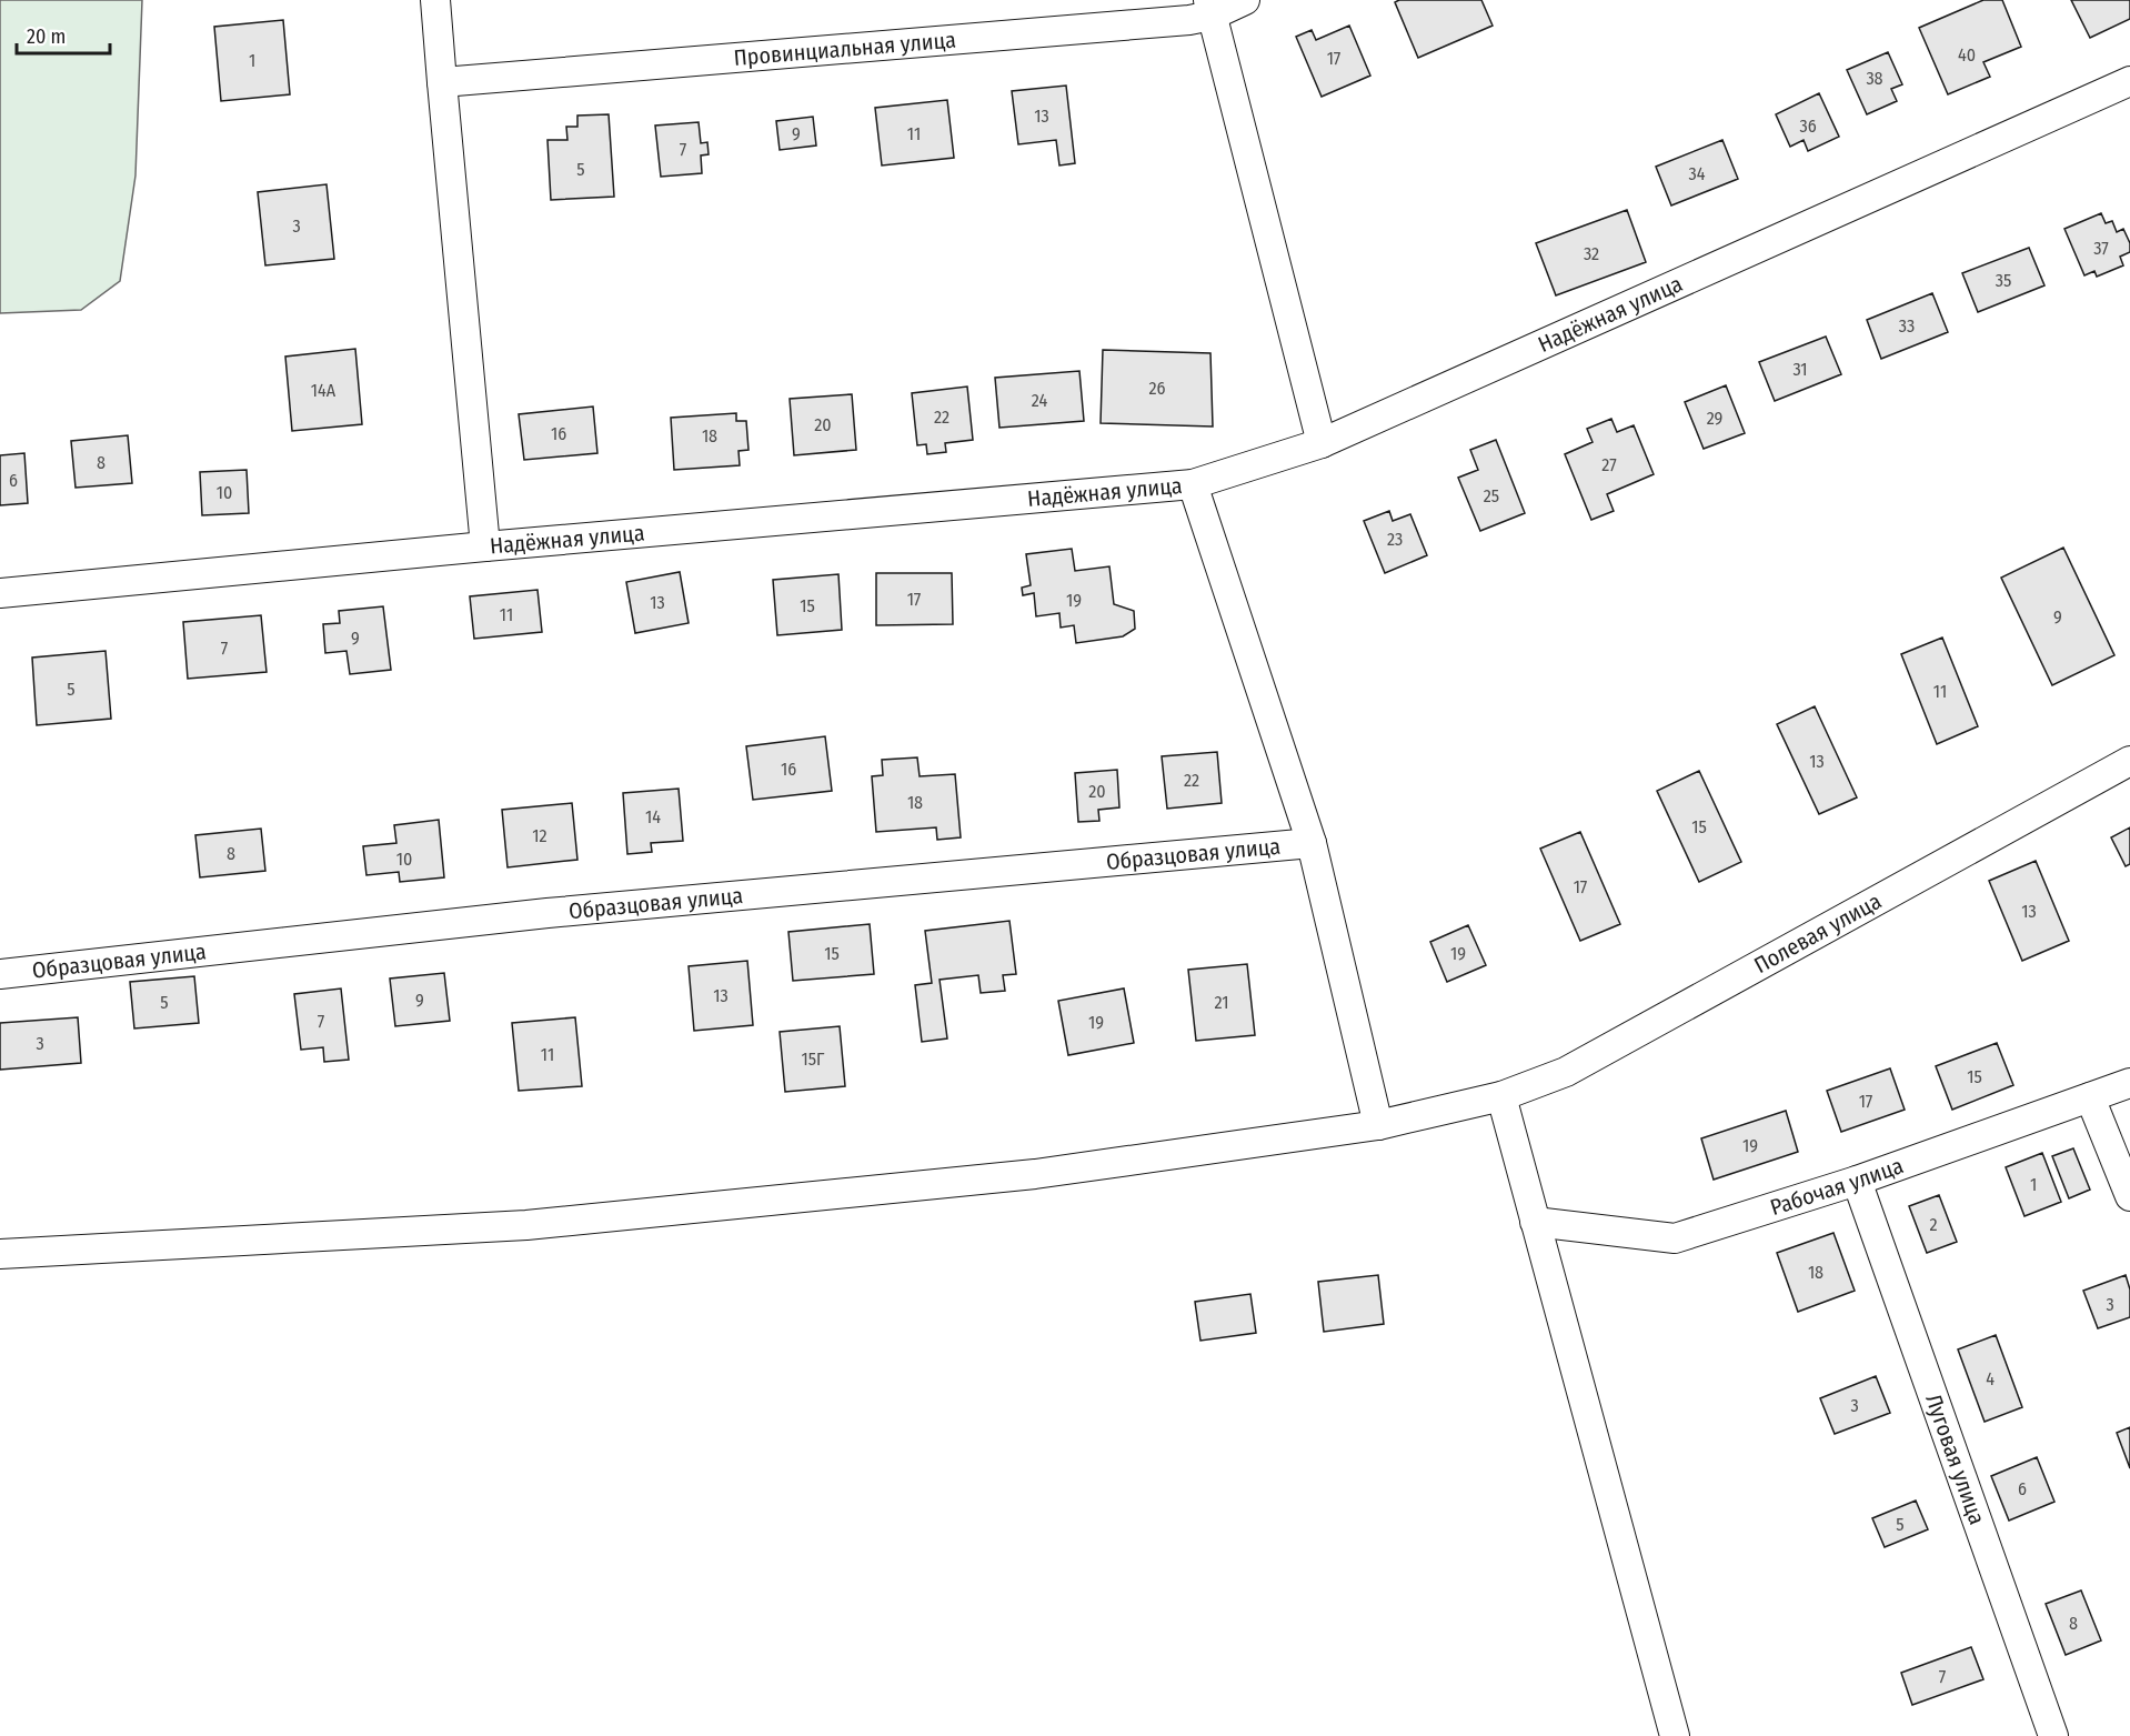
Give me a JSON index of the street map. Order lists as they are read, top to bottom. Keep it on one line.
{"streets":{"street":["Провинциальная улица","Надёжная улица","Образцовая улица","Полевая улица","Рабочая улица","Луговая улица"]},"crossings":[["Рабочая улица","Луговая улица"]],"house_numbers":["40","17","1","38","13","36","9","11","7","5","34","3","37","32","35","33","31","26","14А","24","22","29","20","16","18","8","27","6","10","25","23","17","19","13","15","11","9","9","7","5","11","13","16","22","20","18","14","15","12","8","10","17","13","15","19","13","9","5","21","7","19","3","11","15Г","15","17","19","1","2","18","3","4","3","6","5","8","7"],"scale_bar":"20 m"}
